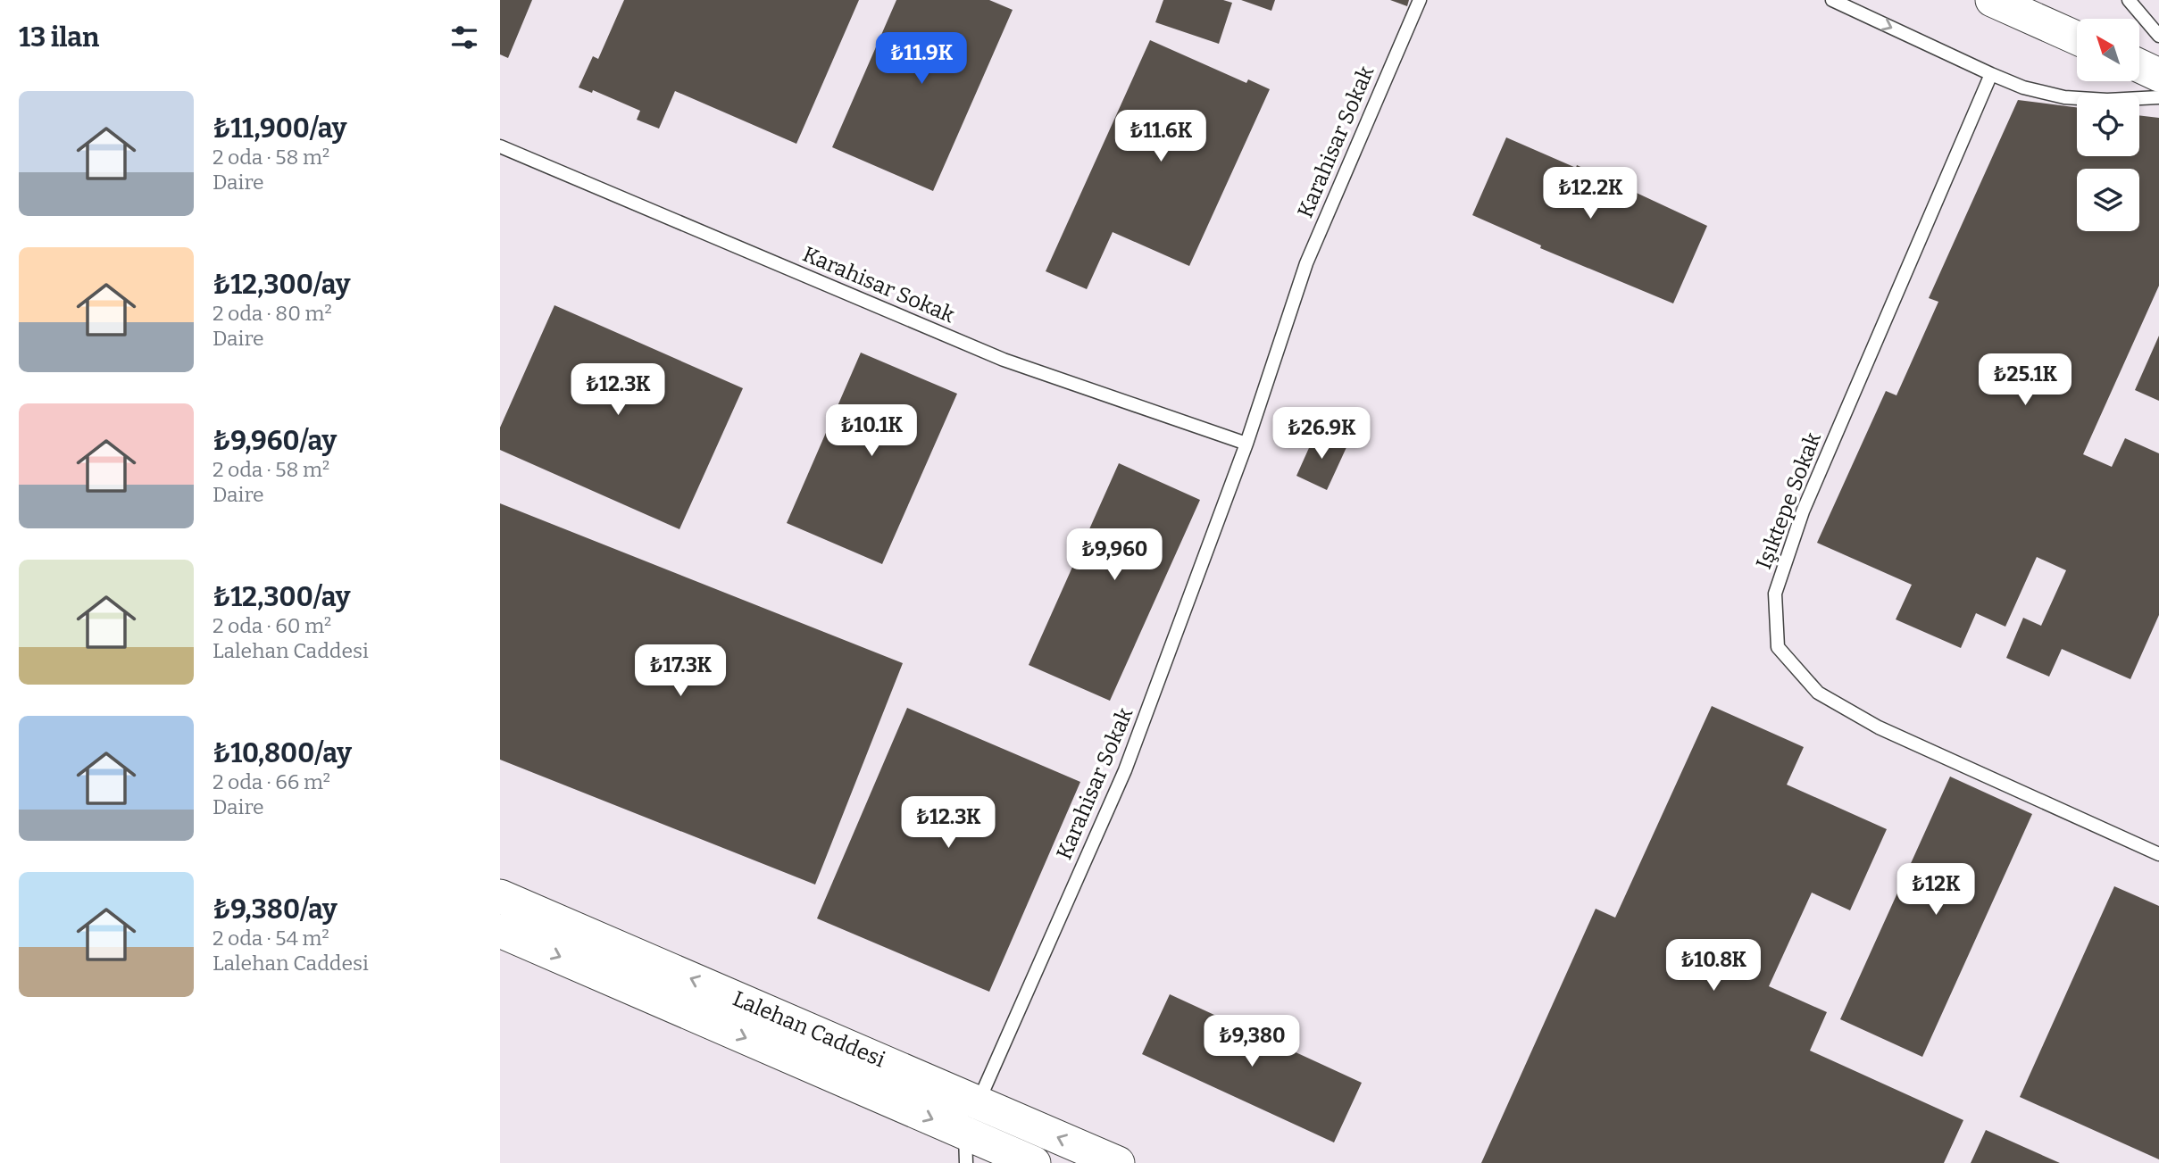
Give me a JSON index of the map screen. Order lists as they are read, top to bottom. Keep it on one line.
{"streets":{"street":["Lalehan Caddesi"],"lane":["Karahisar Sokak","Işıktepe Sokak"]},"crossings":[["Karahisar Sokak","Lalehan Caddesi"]],"north":"top left","page":{"heading":"13 ilan","price":["₺11.9K","₺11.6K","₺12.2K","₺25.1K","₺12.3K","₺10.1K","₺26.9K","₺9,960","₺17.3K","₺12.3K","₺12K","₺10.8K","₺9,380"],"list":[{"name":"₺11,900/ay","note":"2 oda · 58 m² · Daire"},{"name":"₺12,300/ay","note":"2 oda · 80 m² · Daire"},{"name":"₺9,960/ay","note":"2 oda · 58 m² · Daire"},{"name":"₺12,300/ay","note":"2 oda · 60 m² · Lalehan Caddesi"},{"name":"₺10,800/ay","note":"2 oda · 66 m² · Daire"},{"name":"₺9,380/ay","note":"2 oda · 54 m² · Lalehan Caddesi"}]}}
